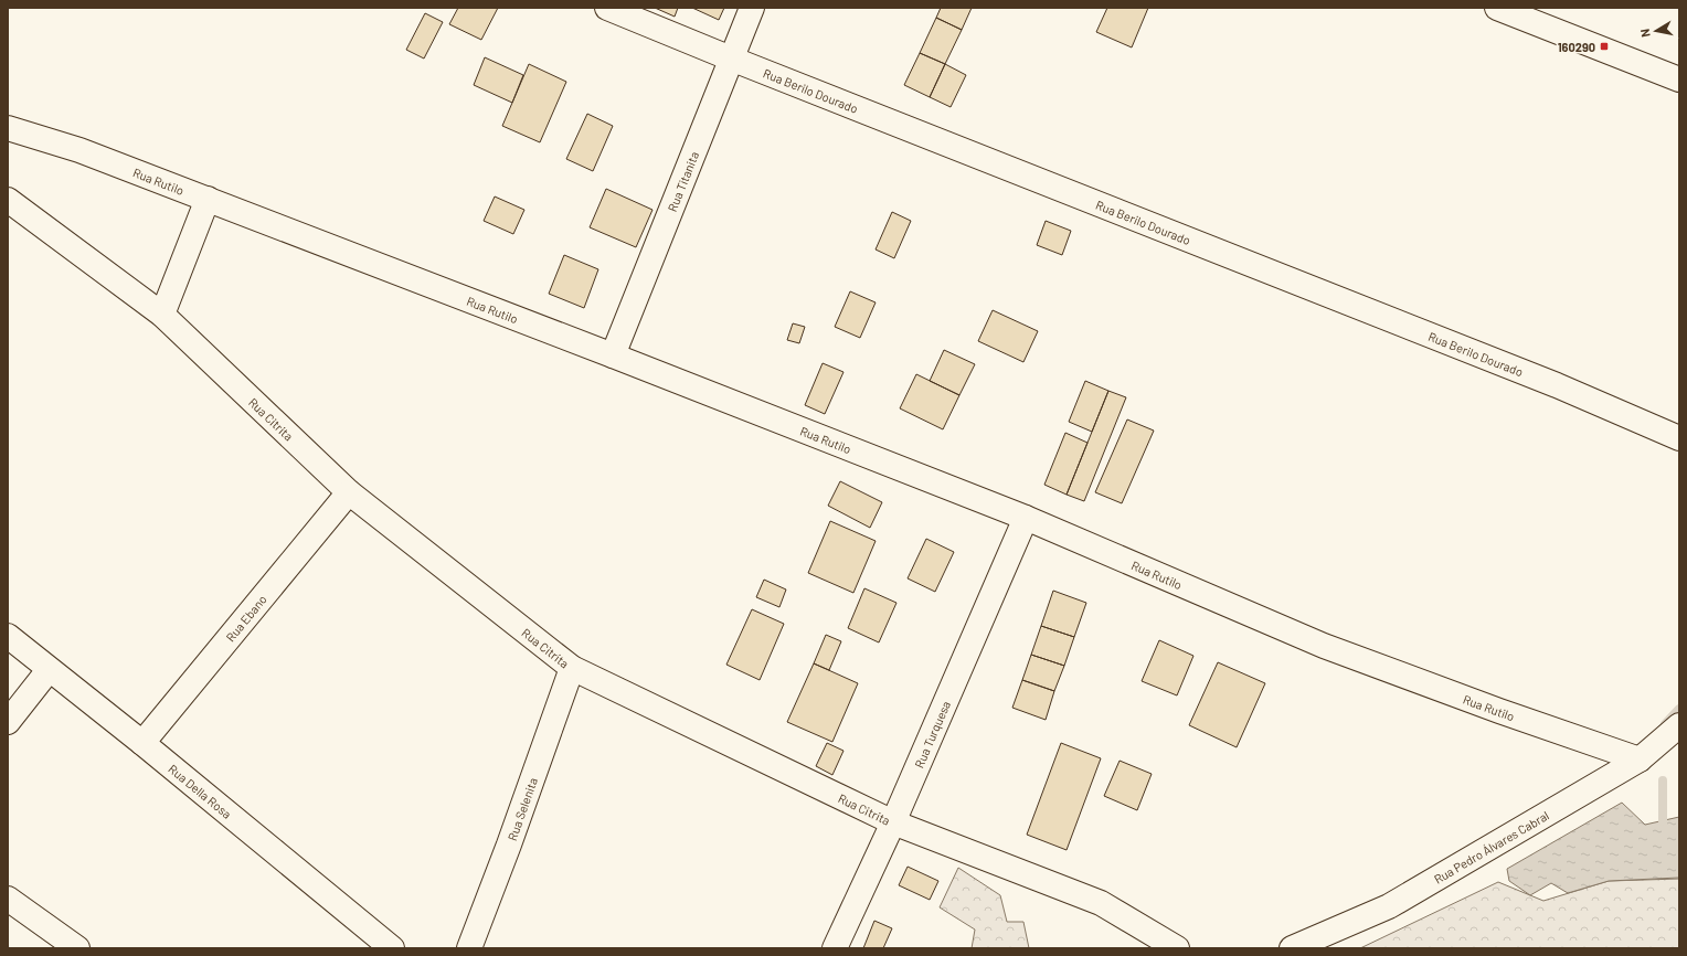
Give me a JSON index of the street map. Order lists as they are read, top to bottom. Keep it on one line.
{"streets":{"street":["Rua Berilo Dourado","Rua Rutilo","Rua Titanita","Rua Citrita","Rua Ebano","Rua Turquesa","Rua Della Rosa","Rua Selenita","Rua Pedro Álvares Cabral"]},"crossings":[["Rua Berilo Dourado","Rua Titanita"],["Rua Rutilo","Rua Titanita"],["Rua Rutilo","Rua Turquesa"],["Rua Rutilo","Rua Pedro Álvares Cabral"],["Rua Citrita","Rua Ebano"],["Rua Citrita","Rua Turquesa"],["Rua Citrita","Rua Selenita"],["Rua Ebano","Rua Della Rosa"]],"places":{"transit":["160290"]},"north":"left"}
